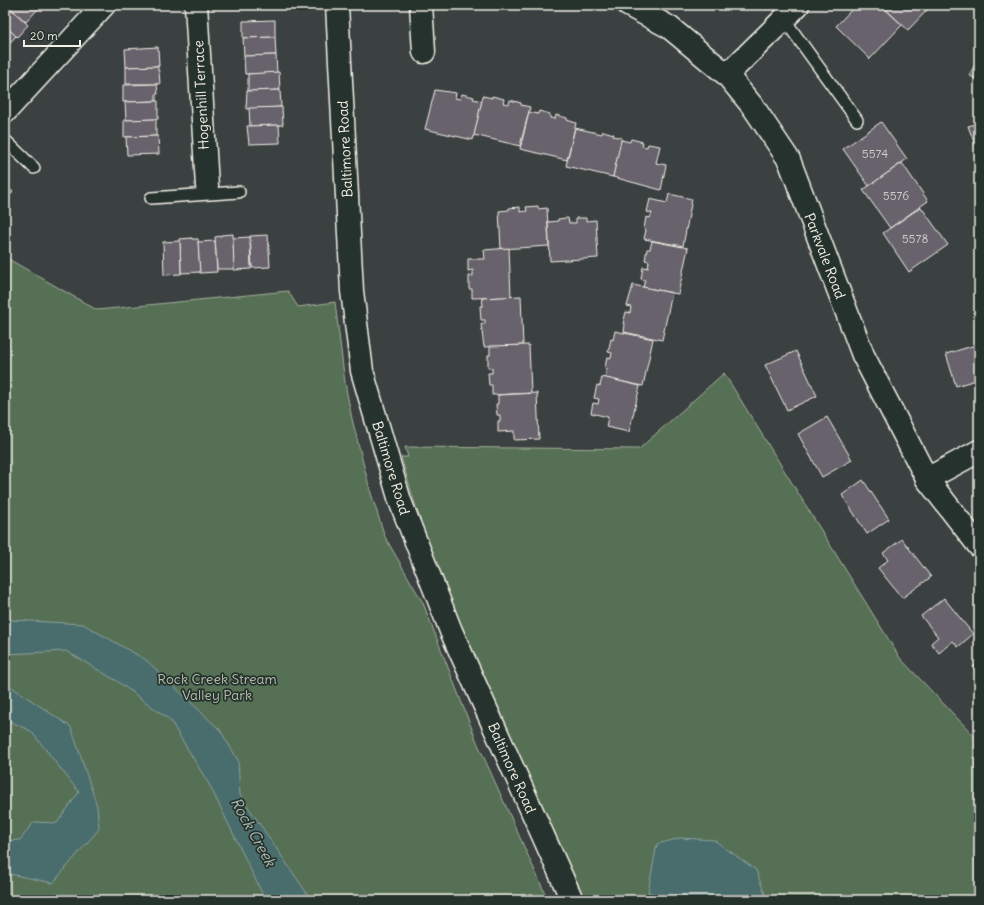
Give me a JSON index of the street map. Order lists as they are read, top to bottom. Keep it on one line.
{"streets":{"street":["Hogenhill Terrace","Baltimore Road","Parkvale Road"]},"water":["Rock Creek"],"parks":["Rock Creek Stream Valley Park"],"house_numbers":["5574","5576","5578"],"scale_bar":"20 m"}
